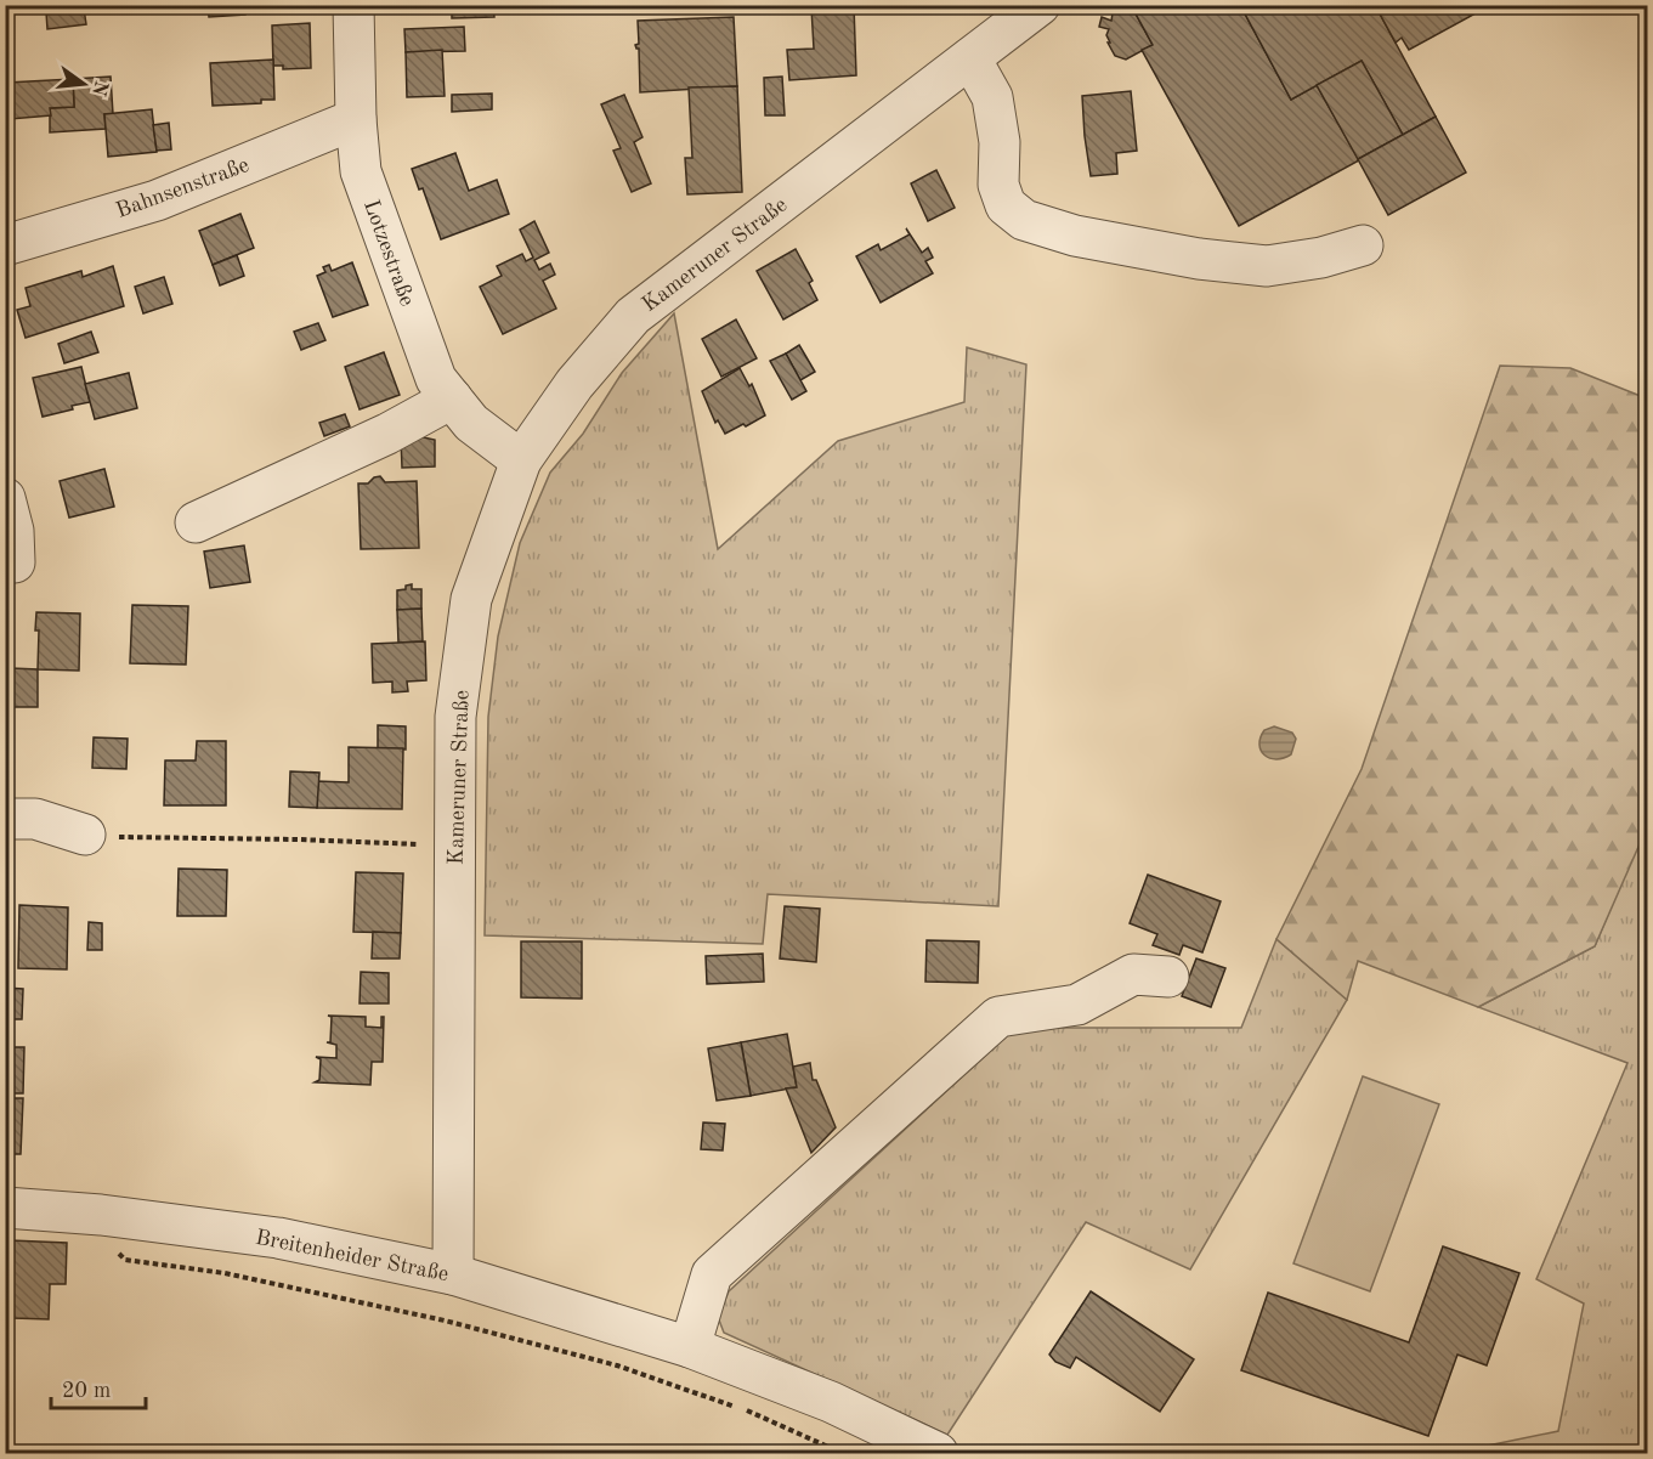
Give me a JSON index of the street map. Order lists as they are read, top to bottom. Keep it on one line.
{"streets":{"street":["Bahnsenstraße","Lotzestraße","Kameruner Straße","Breitenheider Straße"]},"crossings":[["Bahnsenstraße","Lotzestraße"],["Lotzestraße","Kameruner Straße"],["Kameruner Straße","Breitenheider Straße"]],"scale_bar":"20 m","north":"right"}
